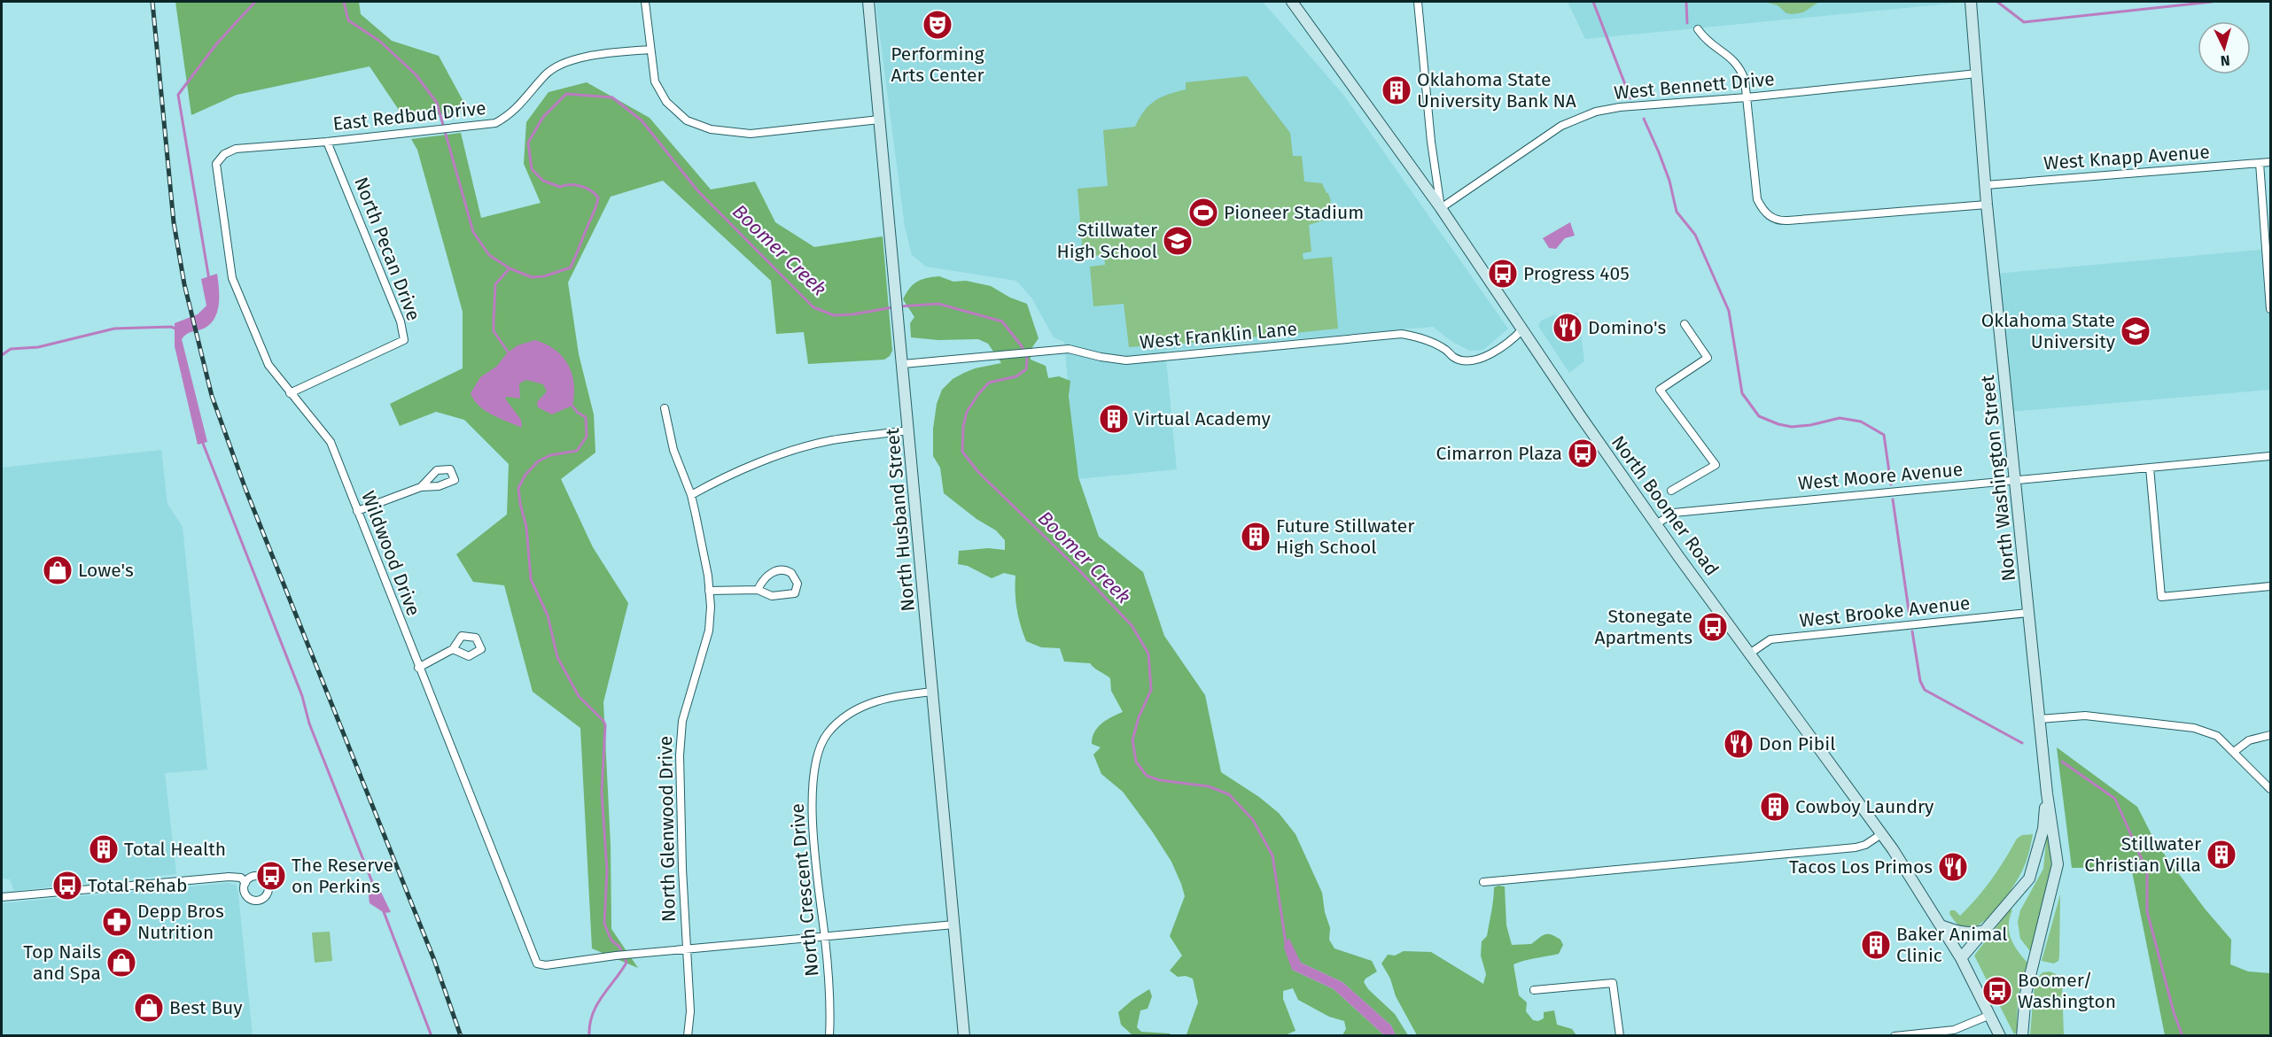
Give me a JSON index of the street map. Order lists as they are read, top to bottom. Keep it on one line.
{"streets":{"main road":["North Washington Street","North Boomer Road","North Husband Street"],"street":["West Bennett Drive","East Redbud Drive","West Knapp Avenue","North Pecan Drive","West Franklin Lane","West Moore Avenue","Wildwood Drive","West Brooke Avenue","North Glenwood Drive","North Crescent Drive"]},"crossings":[["West Bennett Drive","North Washington Street"],["West Bennett Drive","North Boomer Road"],["East Redbud Drive","North Pecan Drive"],["East Redbud Drive","Wildwood Drive"],["West Knapp Avenue","North Washington Street"],["North Pecan Drive","Wildwood Drive"],["West Franklin Lane","North Boomer Road"],["West Franklin Lane","North Husband Street"],["West Moore Avenue","North Washington Street"],["West Moore Avenue","North Boomer Road"],["North Washington Street","North Boomer Road"],["North Washington Street","West Brooke Avenue"],["North Boomer Road","West Brooke Avenue"],["North Husband Street","North Crescent Drive"],["Wildwood Drive","North Glenwood Drive"]],"water":["Boomer Creek"],"places":{"theatre":["Performing Arts Center"],"building":["Oklahoma State University Bank NA","Virtual Academy","Future Stillwater High School","Cowboy Laundry","Total Health","Stillwater Christian Villa","Baker Animal Clinic"],"sports":["Pioneer Stadium"],"school or university":["Stillwater High School","Oklahoma State University"],"bus stop":["Progress 405","Cimarron Plaza","Stonegate Apartments","The Reserve on Perkins","Total Rehab","Boomer/ Washington"],"restaurant":["Domino's","Don Pibil","Tacos Los Primos"],"shop":["Lowe's","Top Nails and Spa","Best Buy"],"pharmacy":["Depp Bros Nutrition"]},"north":"bottom"}
